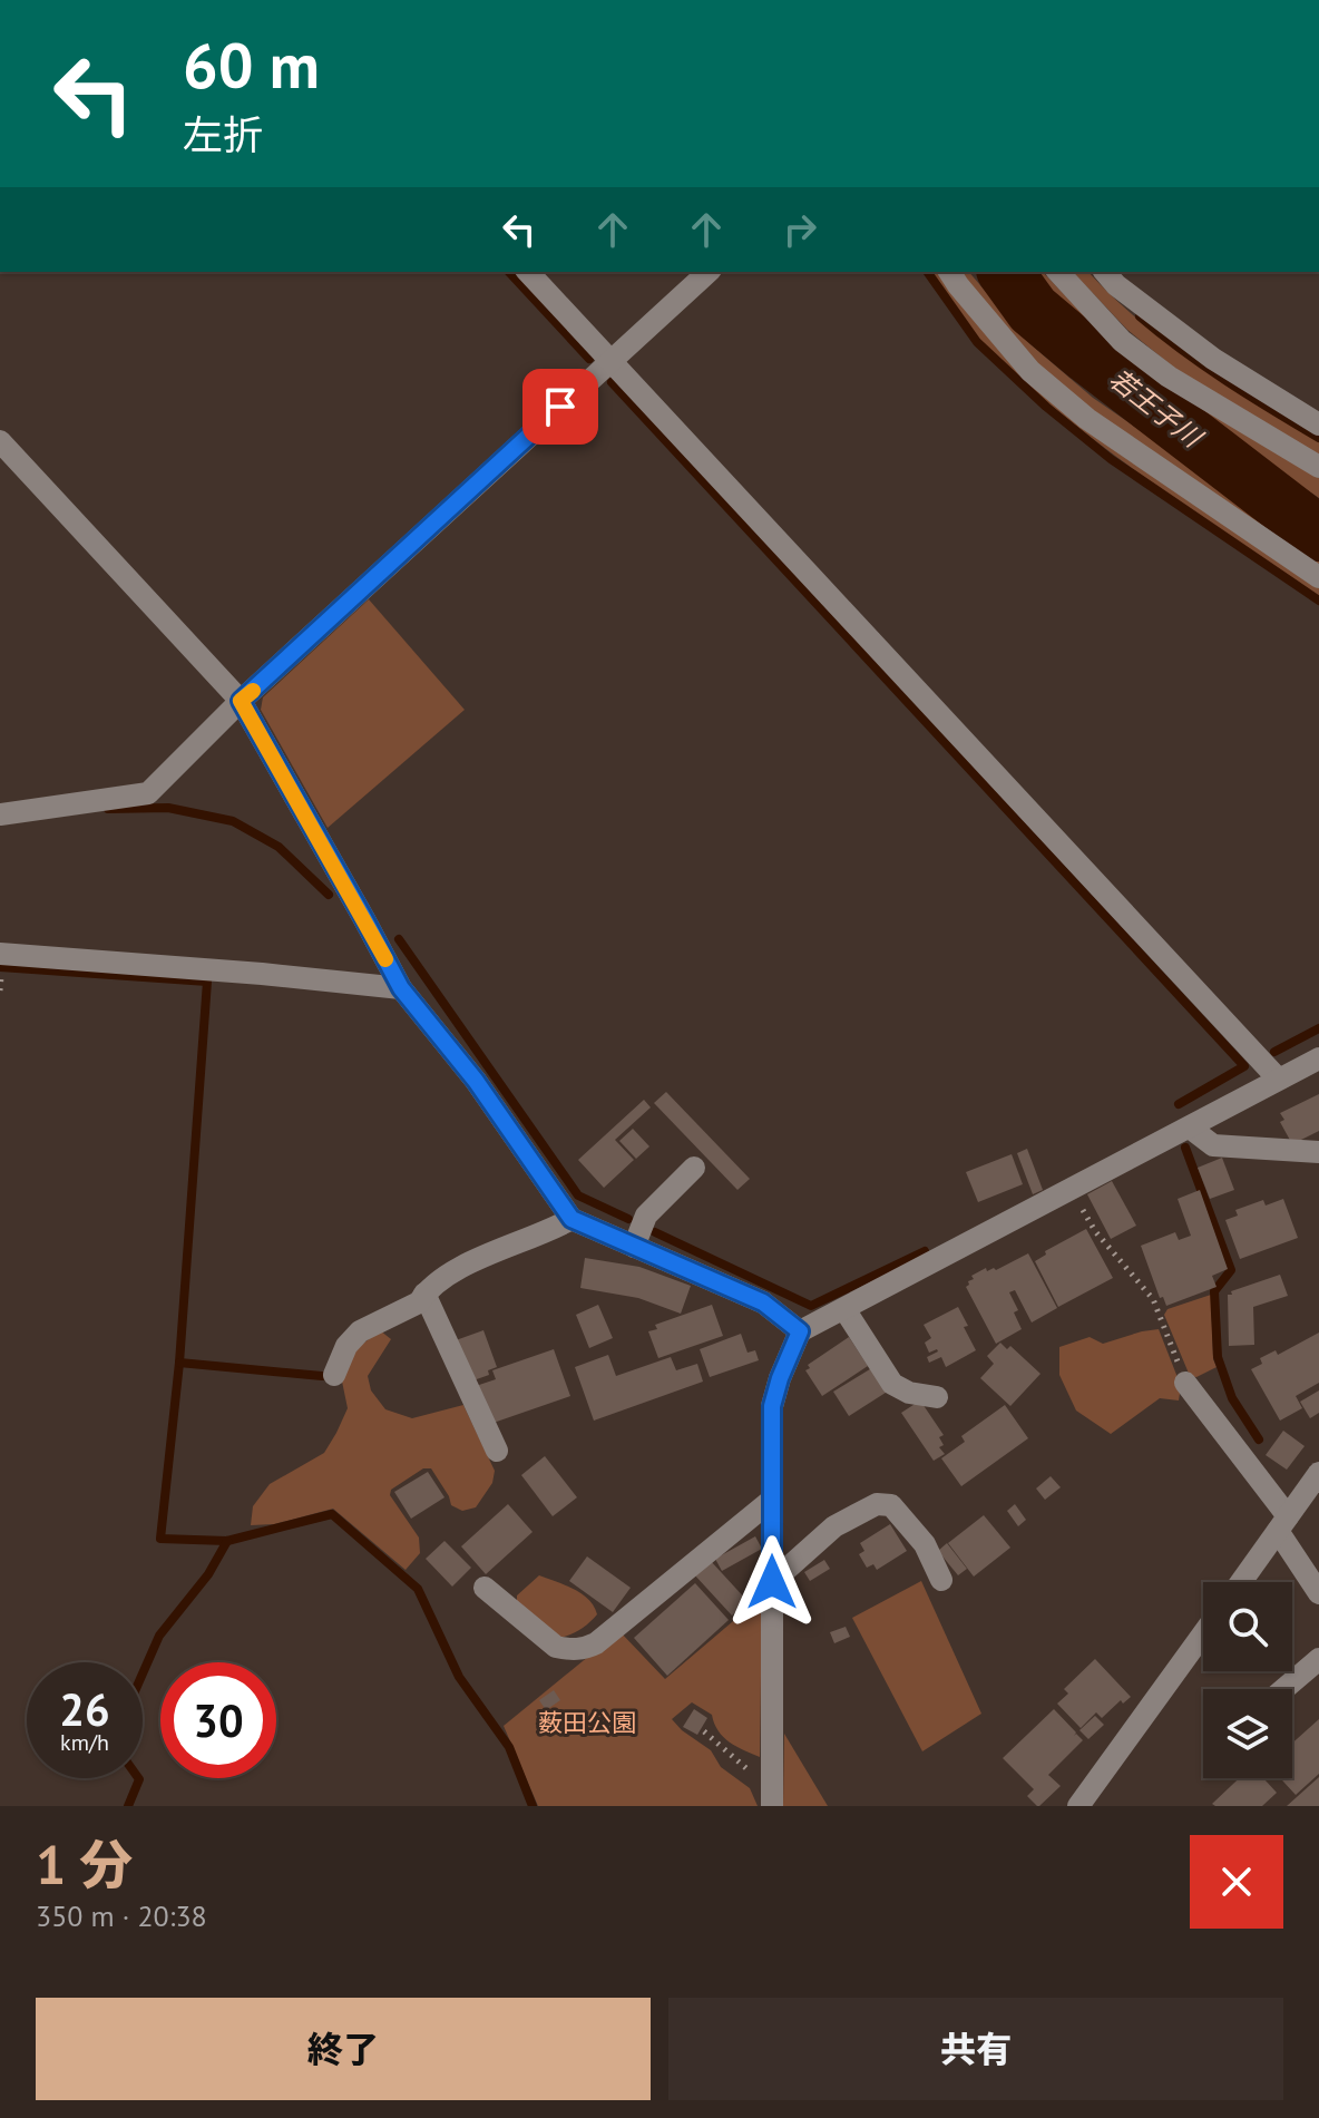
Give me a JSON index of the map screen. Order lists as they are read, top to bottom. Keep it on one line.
{"water":["若王子川"],"parks":["薮田公園"],"page":{"turn":["60 m","左折"],"speed":"26 km/h","limit":"30","heading":["1 分","350 m · 20:38"],"buttons":["終了","共有"]}}
